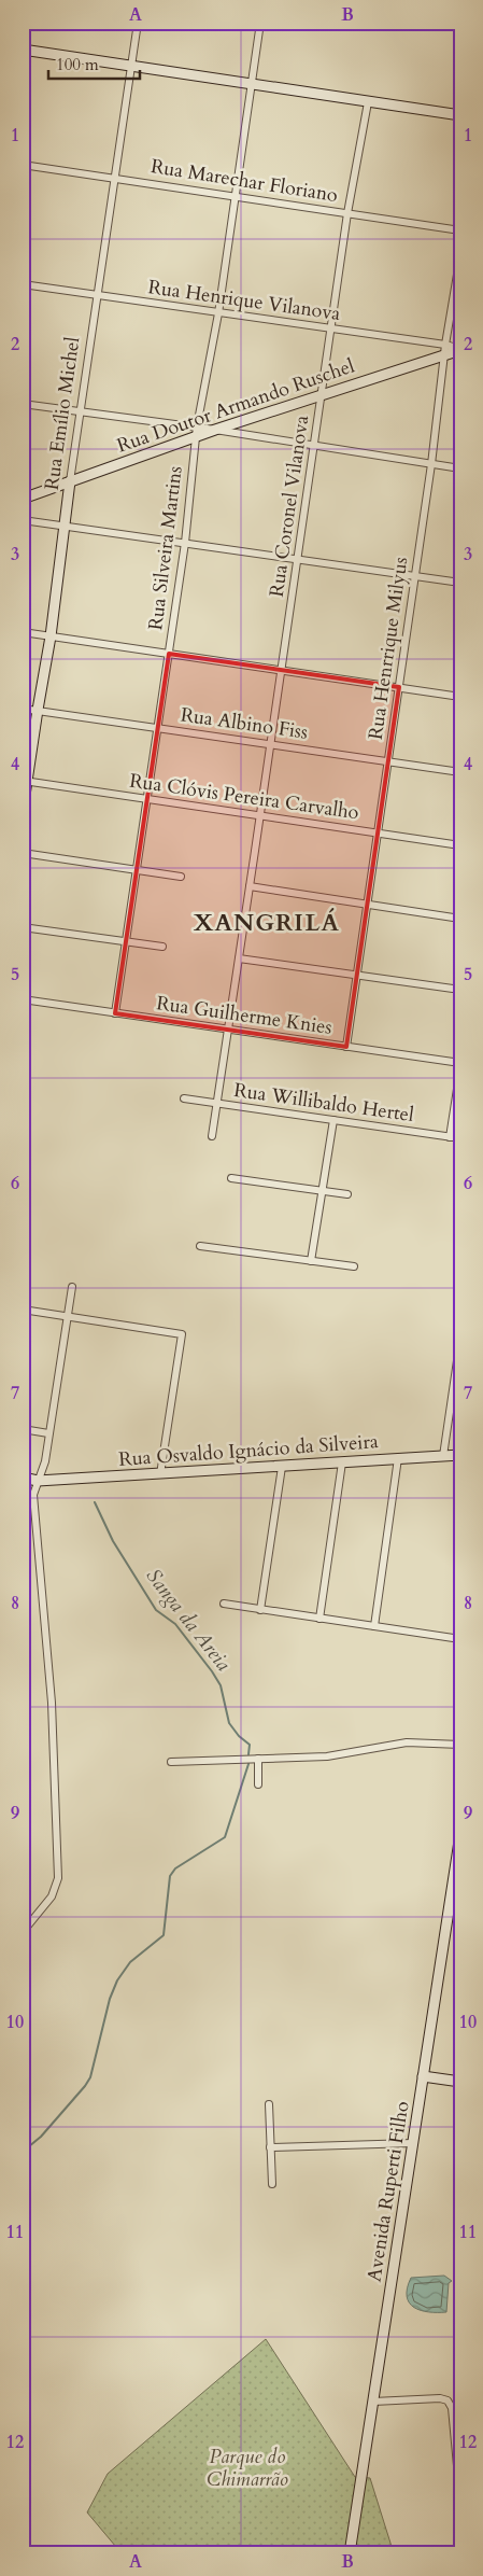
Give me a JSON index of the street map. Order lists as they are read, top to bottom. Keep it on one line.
{"streets":{"street":["Rua Marechar Floriano","Rua Henrique Vilanova","Rua Doutor Armando Ruschel","Rua Emílio Michel","Rua Coronel Vilanova","Rua Silveira Martins","Rua Henrrique Milyus","Rua Albino Fiss","Rua Clóvis Pereira Carvalho","Rua Guilherme Knies","Rua Willibaldo Hertel","Rua Osvaldo Ignácio da Silveira","Avenida Ruperti Filho"]},"crossings":[["Rua Marechar Floriano","Rua Emílio Michel"],["Rua Marechar Floriano","Rua Coronel Vilanova"],["Rua Marechar Floriano","Rua Silveira Martins"],["Rua Henrique Vilanova","Rua Doutor Armando Ruschel"],["Rua Henrique Vilanova","Rua Emílio Michel"],["Rua Henrique Vilanova","Rua Coronel Vilanova"],["Rua Henrique Vilanova","Rua Silveira Martins"],["Rua Henrique Vilanova","Rua Henrrique Milyus"],["Rua Doutor Armando Ruschel","Rua Emílio Michel"],["Rua Doutor Armando Ruschel","Rua Coronel Vilanova"],["Rua Doutor Armando Ruschel","Rua Silveira Martins"],["Rua Doutor Armando Ruschel","Rua Henrrique Milyus"],["Rua Emílio Michel","Rua Albino Fiss"],["Rua Emílio Michel","Rua Clóvis Pereira Carvalho"],["Rua Coronel Vilanova","Rua Albino Fiss"],["Rua Coronel Vilanova","Rua Clóvis Pereira Carvalho"],["Rua Coronel Vilanova","Rua Guilherme Knies"],["Rua Silveira Martins","Rua Albino Fiss"],["Rua Silveira Martins","Rua Clóvis Pereira Carvalho"],["Rua Silveira Martins","Rua Guilherme Knies"],["Rua Henrrique Milyus","Rua Albino Fiss"],["Rua Henrrique Milyus","Rua Clóvis Pereira Carvalho"],["Rua Henrrique Milyus","Rua Guilherme Knies"]],"districts":["XANGRILÁ"],"water":["Sanga da Areia"],"parks":["Parque do Chimarrão"],"scale_bar":"100 m","grid":{"columns":["A","B"],"rows":["1","2","3","4","5","6","7","8","9","10","11","12"]}}
